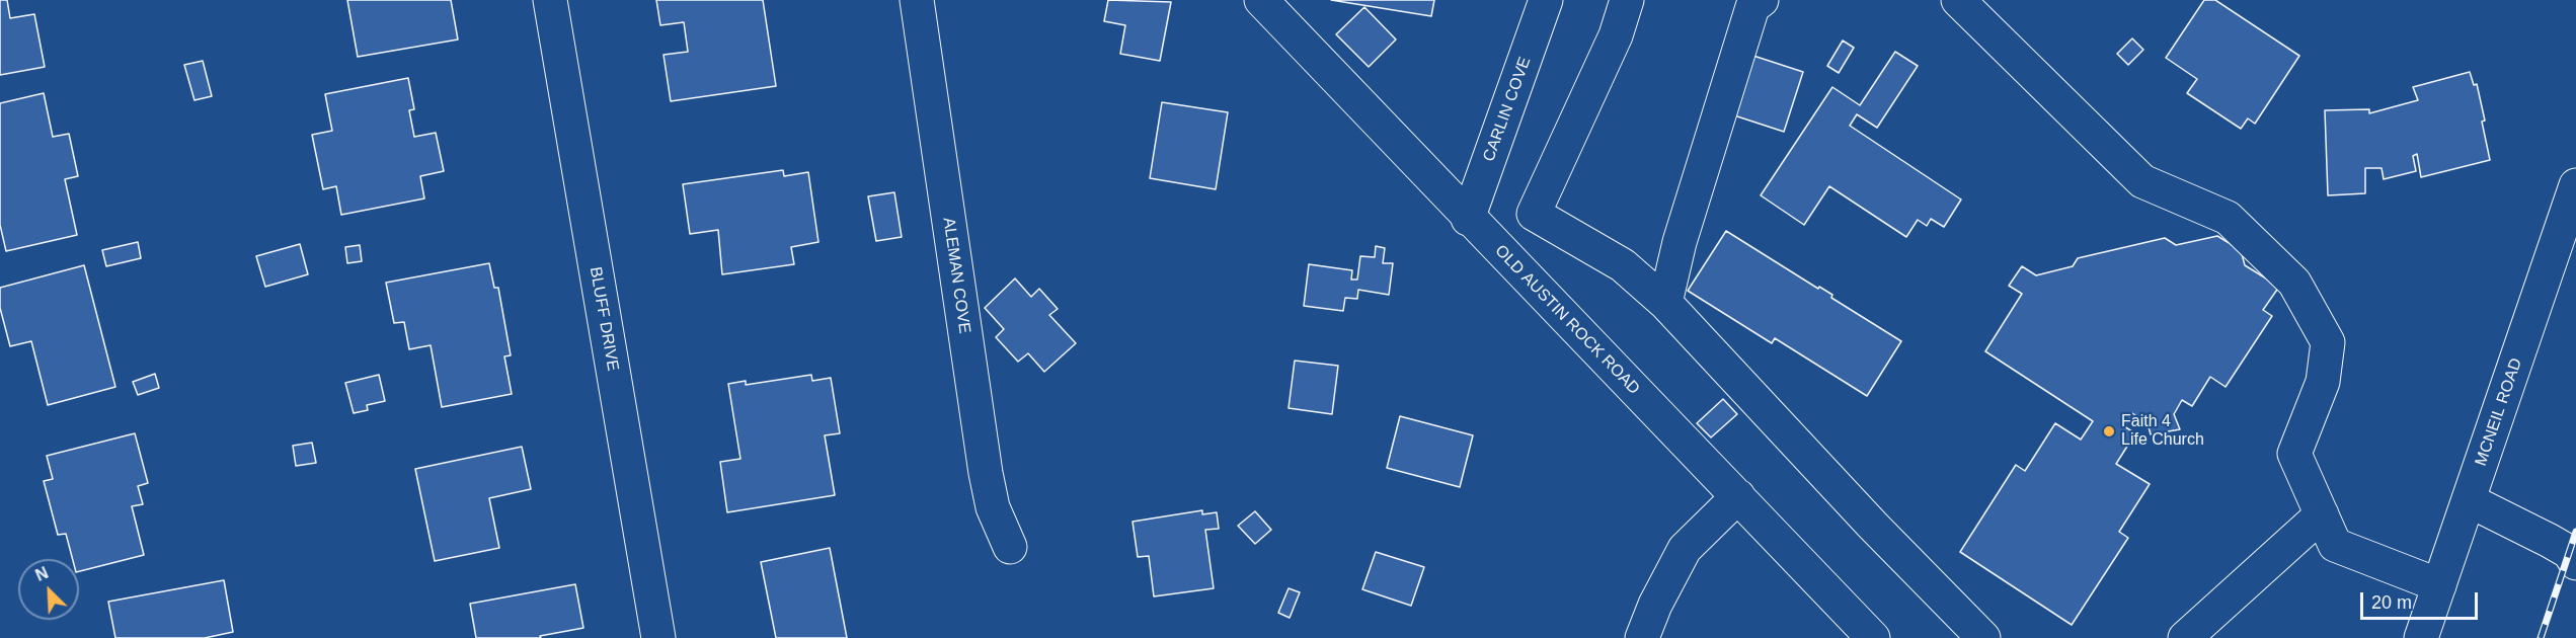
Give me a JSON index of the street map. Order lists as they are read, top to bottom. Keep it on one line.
{"streets":{"street":["CARLIN COVE","ALEMAN COVE","BLUFF DRIVE","OLD AUSTIN ROCK ROAD","MCNEIL ROAD"]},"crossings":[["CARLIN COVE","OLD AUSTIN ROCK ROAD"]],"places":["Faith 4 Life Church"],"scale_bar":"20 m","north":"top left"}
